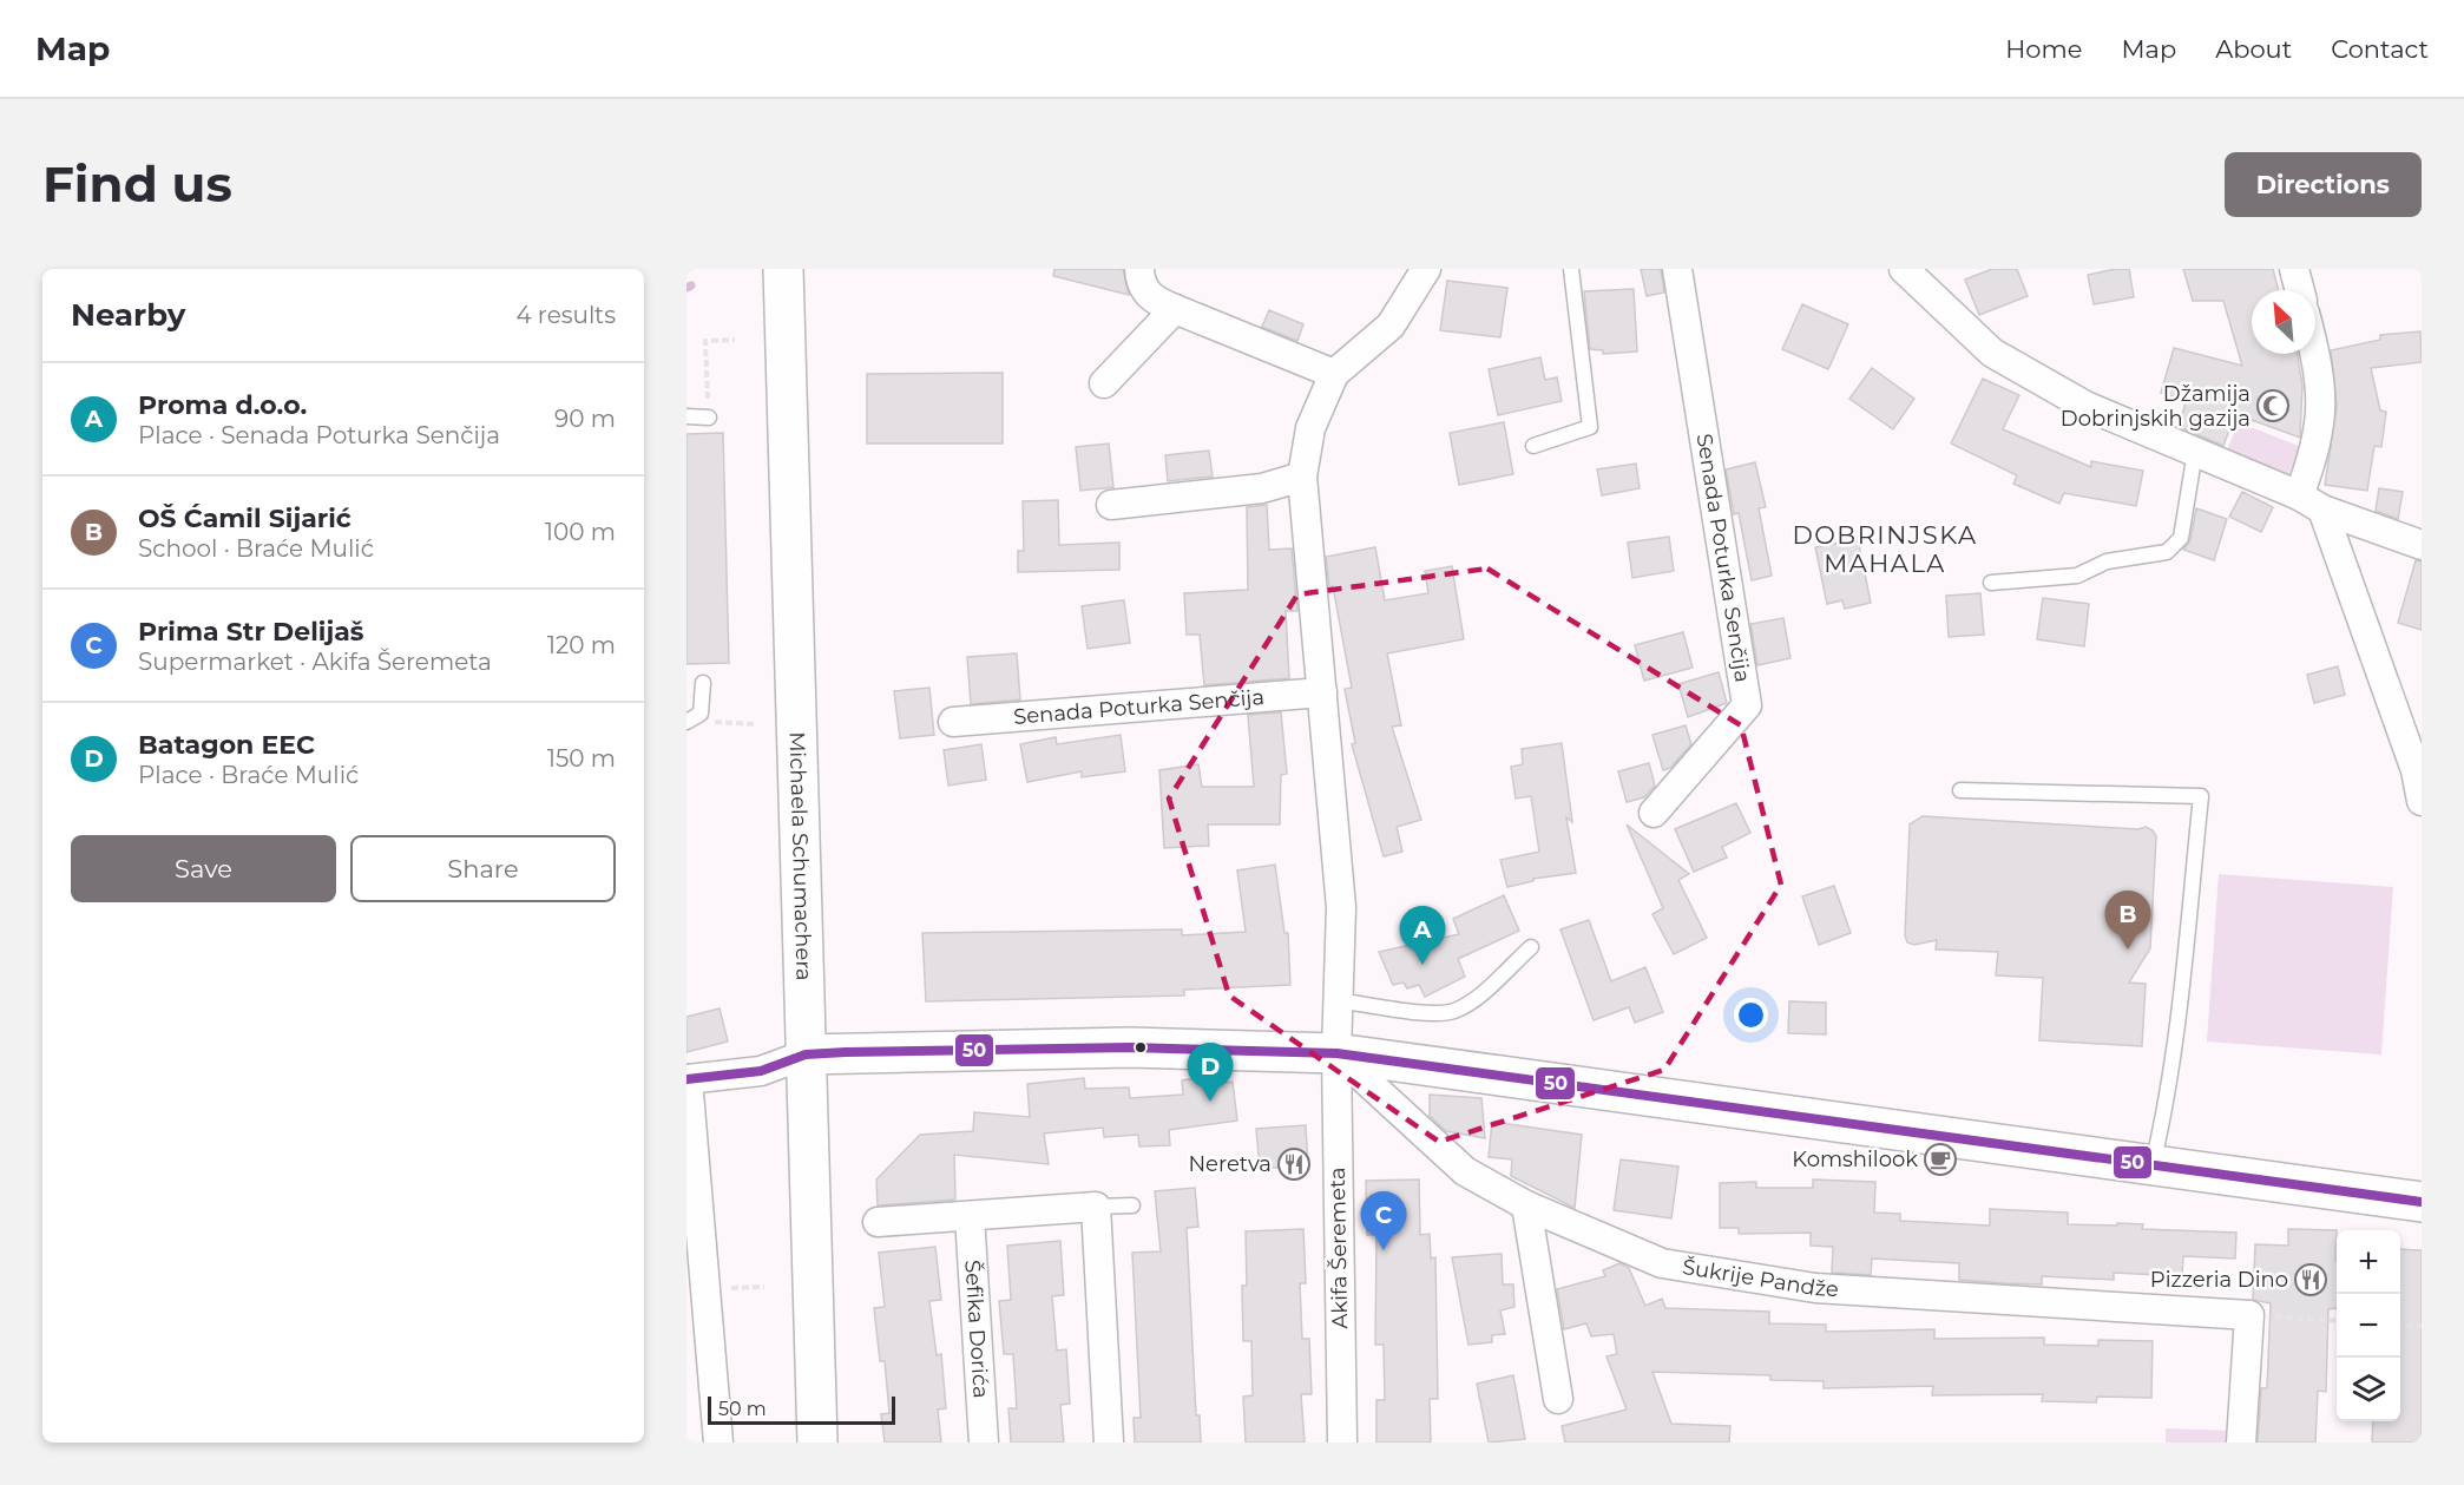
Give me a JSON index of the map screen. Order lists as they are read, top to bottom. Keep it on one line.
{"streets":{"street":["Senada Poturka Senčija","Michaela Schumachera","Akifa Šeremeta","Šukrije Pandže","Šefika Dorića"]},"crossings":[["Akifa Šeremeta","Šukrije Pandže"]],"districts":["DOBRINJSKA MAHALA"],"places":{"mosque":["Džamija Dobrinjskih gazija"],"cafe":["Komshilook"],"restaurant":["Neretva","Pizzeria Dino"]},"lines":["transit line 50"],"scale_bar":"50 m","north":"top left","page":{"header":"Map","nav":["Home","Map","About","Contact"],"buttons":["Directions",["Save","Share"]],"title":"Find us","heading":["Nearby","4 results"],"list":[{"mark":"A","name":"Proma d.o.o.","note":"Place · Senada Poturka Senčija","value":"90 m"},{"mark":"B","name":"OŠ Ćamil Sijarić","note":"School · Braće Mulić","value":"100 m"},{"mark":"C","name":"Prima Str Delijaš","note":"Supermarket · Akifa Šeremeta","value":"120 m"},{"mark":"D","name":"Batagon EEC","note":"Place · Braće Mulić","value":"150 m"}],"pins":["B","A","D","C"],"map_buttons":["+","−"],"scale":"50 m"}}
